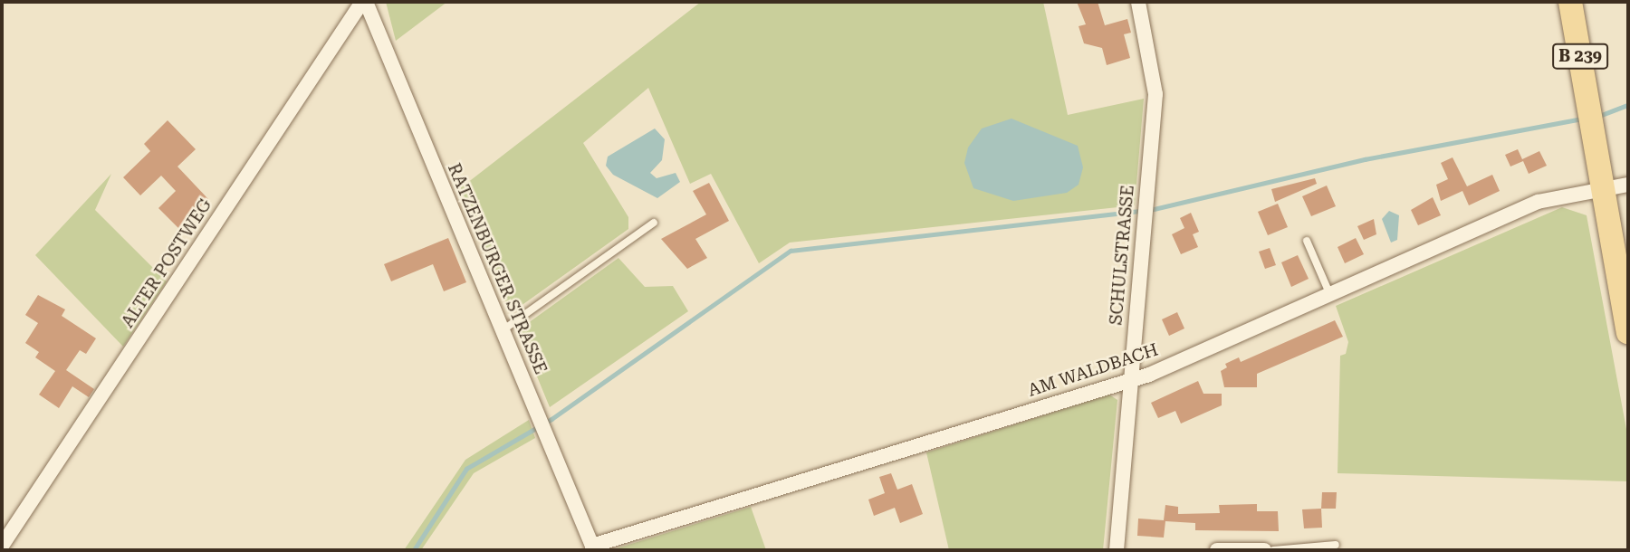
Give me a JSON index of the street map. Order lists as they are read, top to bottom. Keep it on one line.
{"streets":{"main road":["B 239"],"street":["SCHULSTRASSE","ALTER POSTWEG","RATZENBURGER STRASSE","AM WALDBACH"]},"crossings":[["B 239","AM WALDBACH"],["SCHULSTRASSE","AM WALDBACH"],["ALTER POSTWEG","RATZENBURGER STRASSE"],["RATZENBURGER STRASSE","AM WALDBACH"]]}
